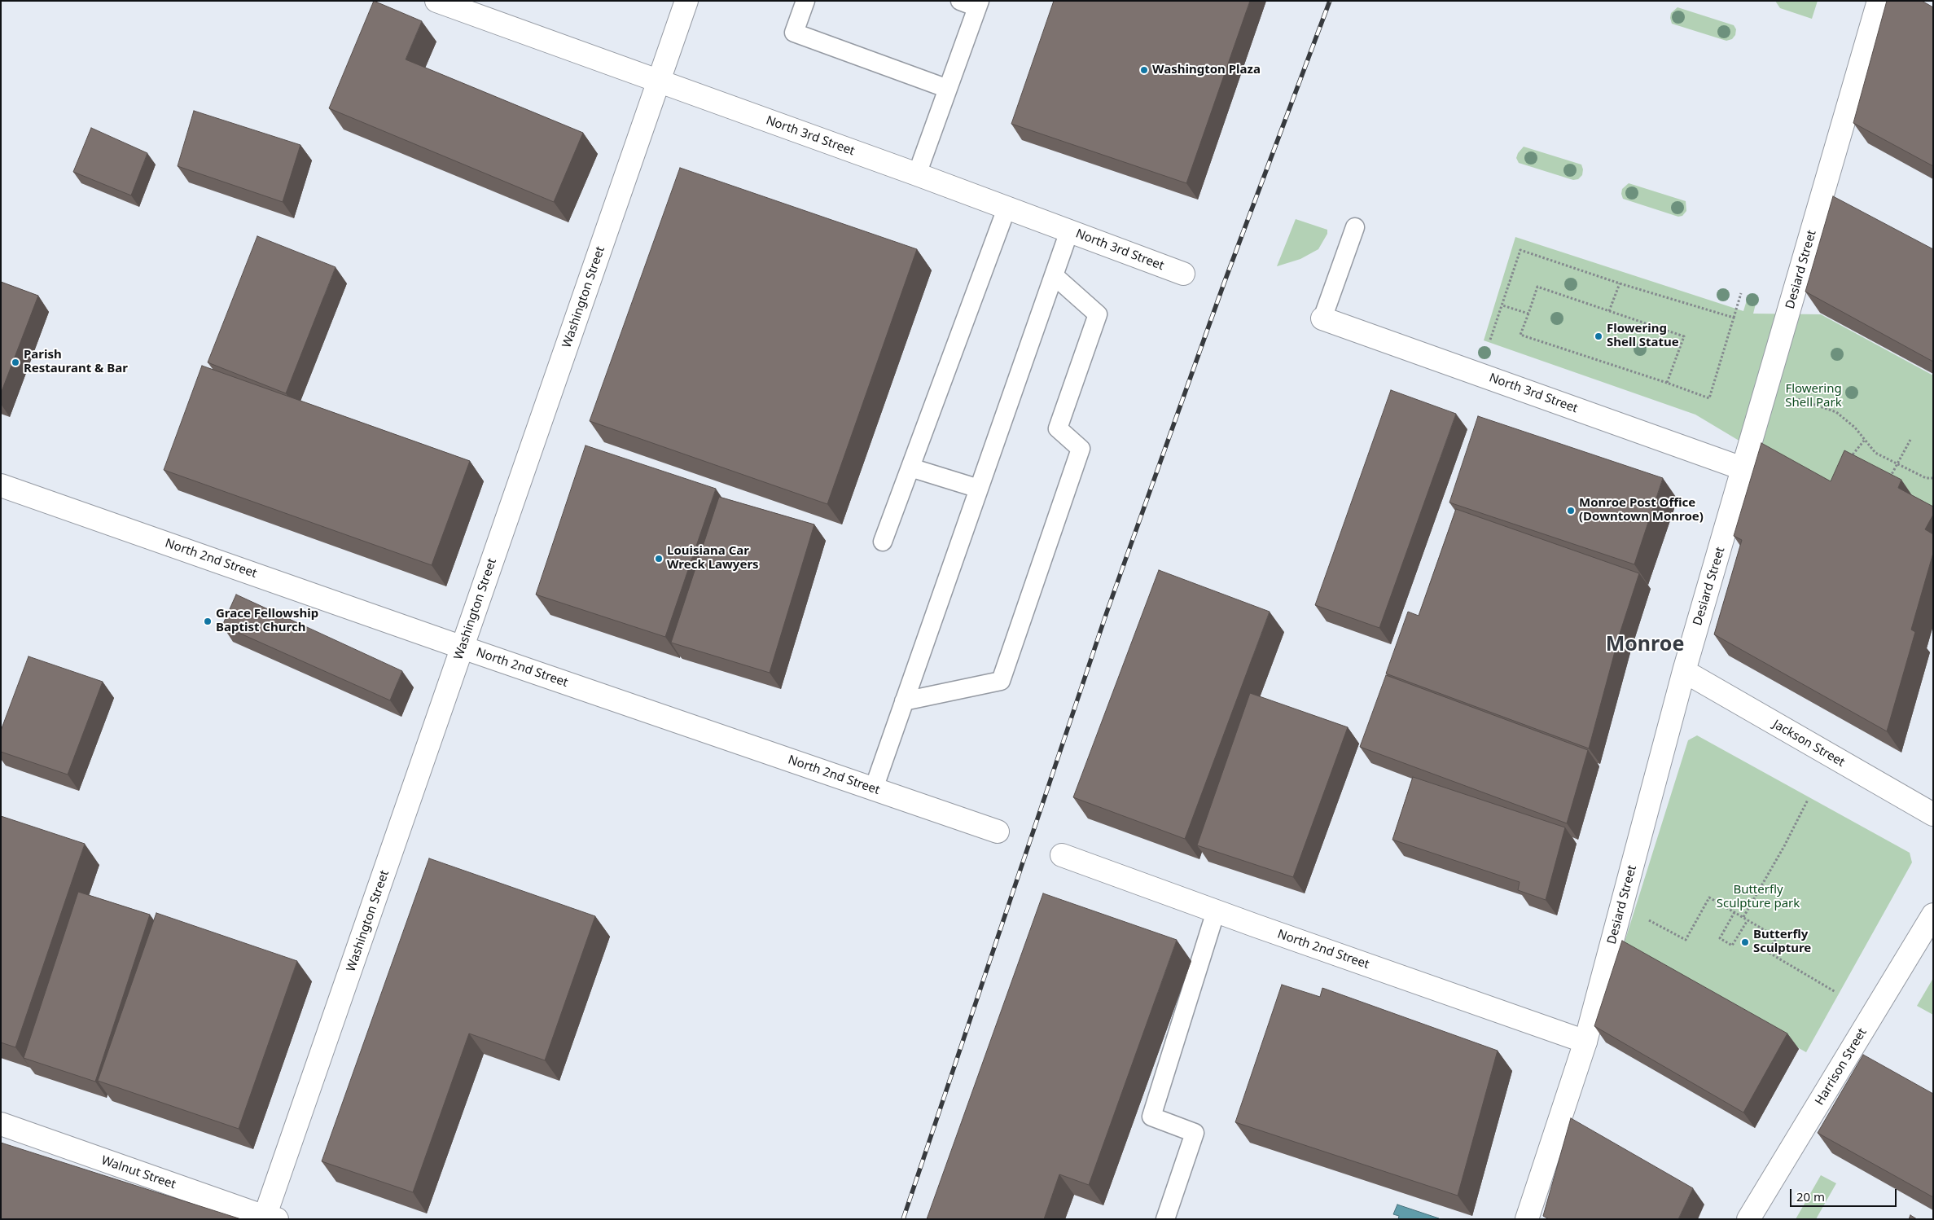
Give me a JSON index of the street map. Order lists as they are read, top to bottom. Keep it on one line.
{"streets":{"street":["North 3rd Street","Desiard Street","Washington Street","North 2nd Street","Jackson Street","Harrison Street","Walnut Street"]},"crossings":[["North 3rd Street","Desiard Street"],["North 3rd Street","Washington Street"],["Desiard Street","North 2nd Street"],["Desiard Street","Jackson Street"],["Washington Street","North 2nd Street"],["Washington Street","Walnut Street"]],"districts":["Monroe"],"parks":["Flowering Shell Park","Butterfly Sculpture park"],"places":["Washington Plaza","Flowering Shell Statue","Parish Restaurant & Bar","Monroe Post Office (Downtown Monroe)","Louisiana Car Wreck Lawyers","Grace Fellowship Baptist Church","Butterfly Sculpture"],"scale_bar":"20 m"}
